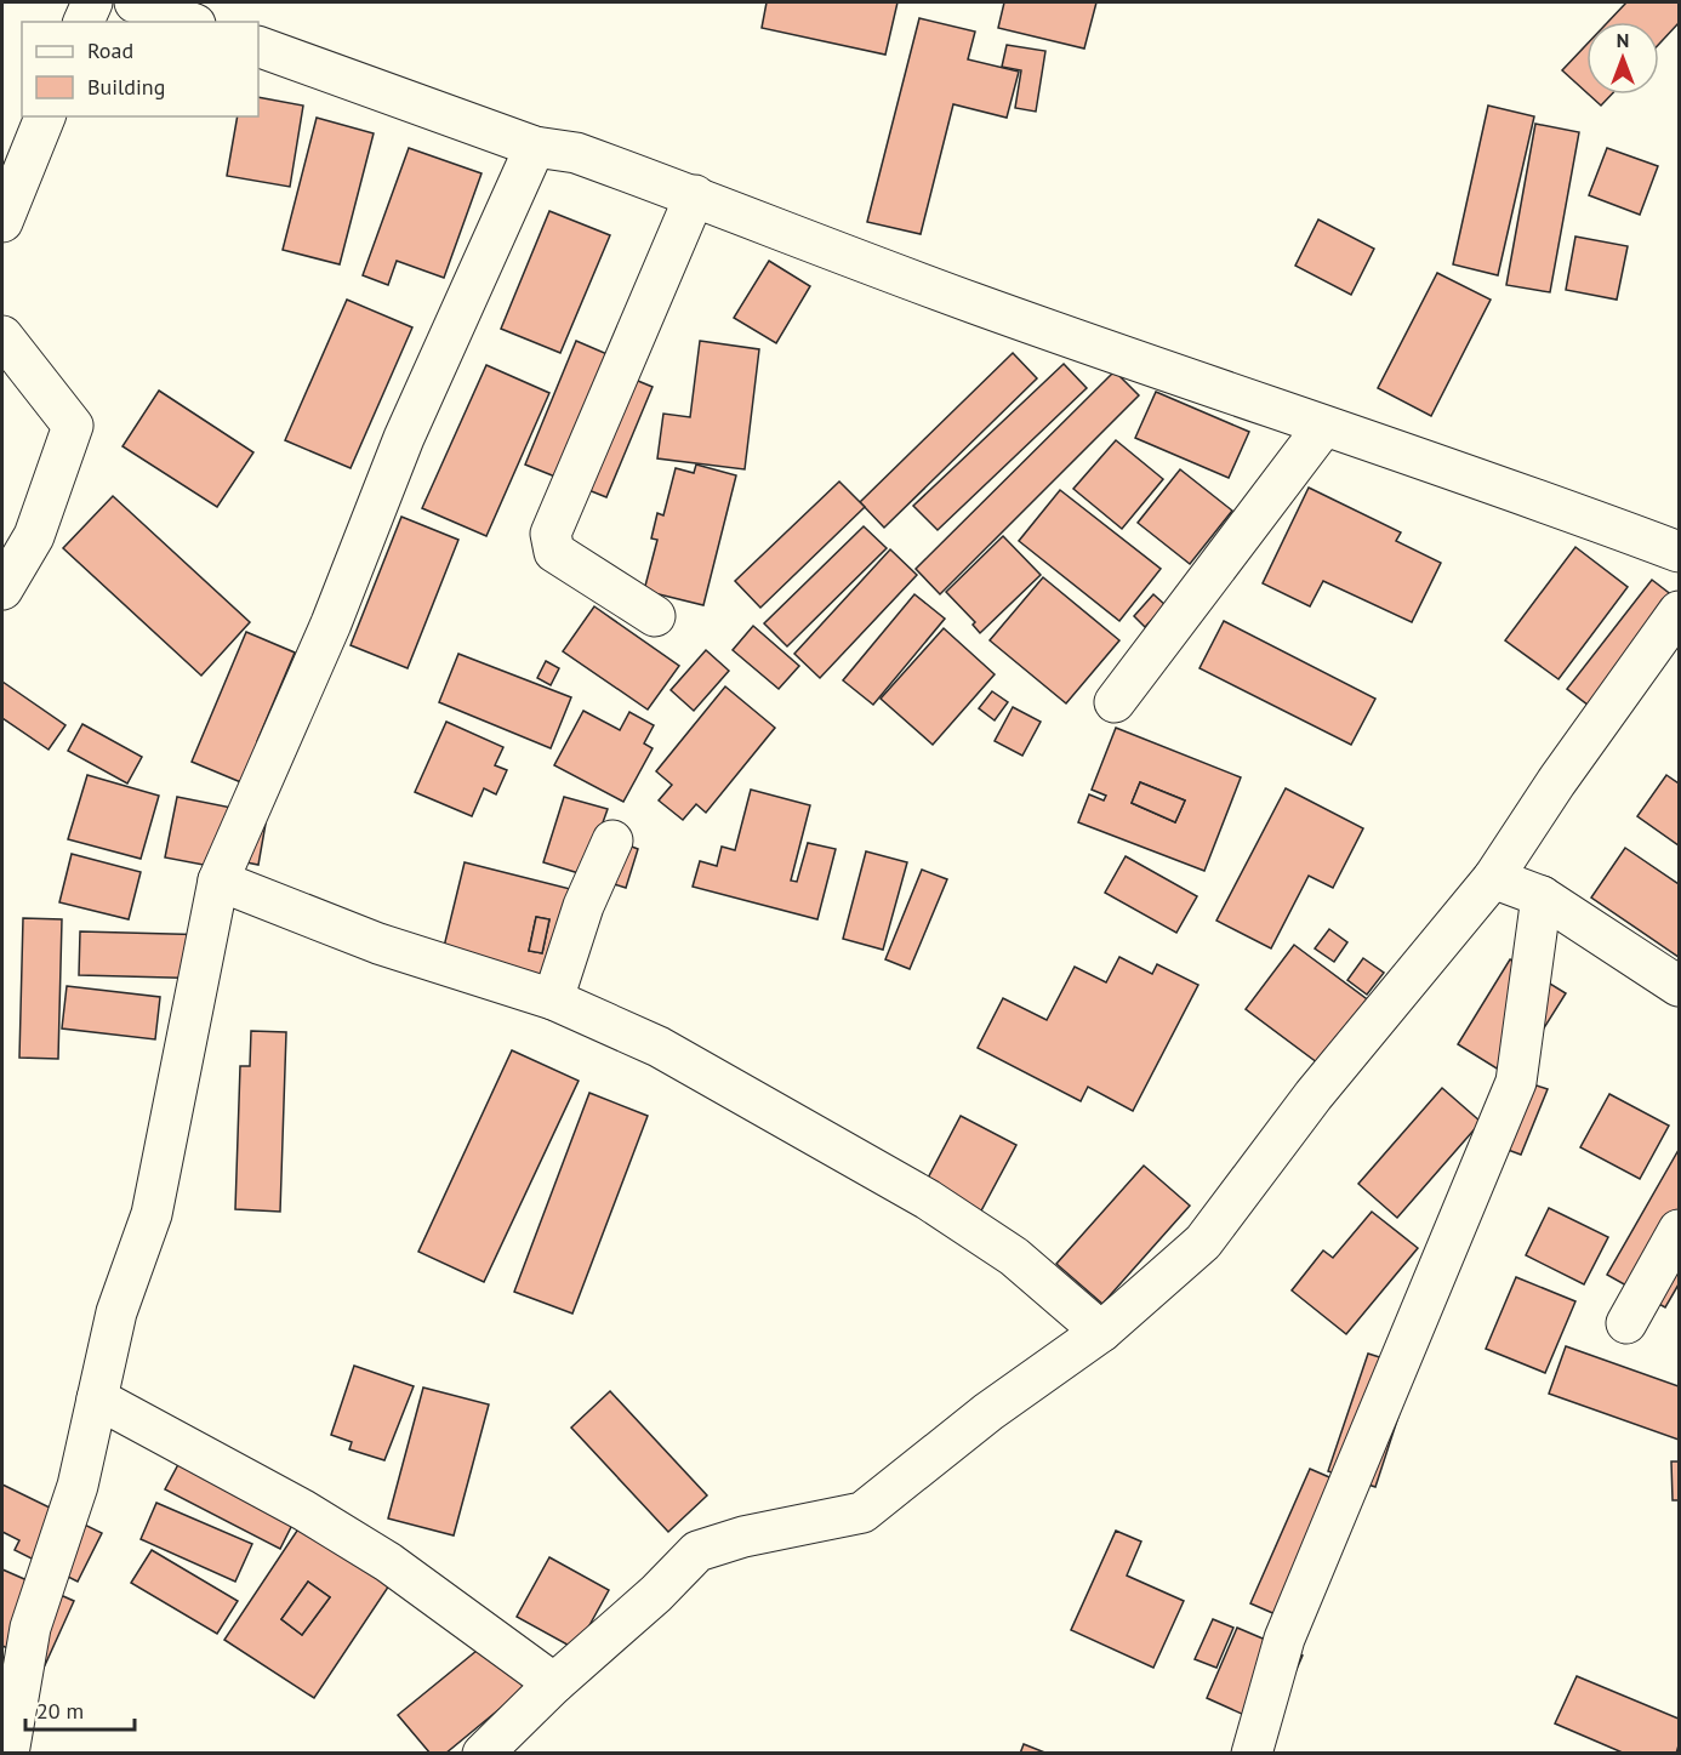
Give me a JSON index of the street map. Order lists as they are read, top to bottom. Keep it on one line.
{"legend":["Road","Building"],"scale_bar":"20 m","north":"top"}
